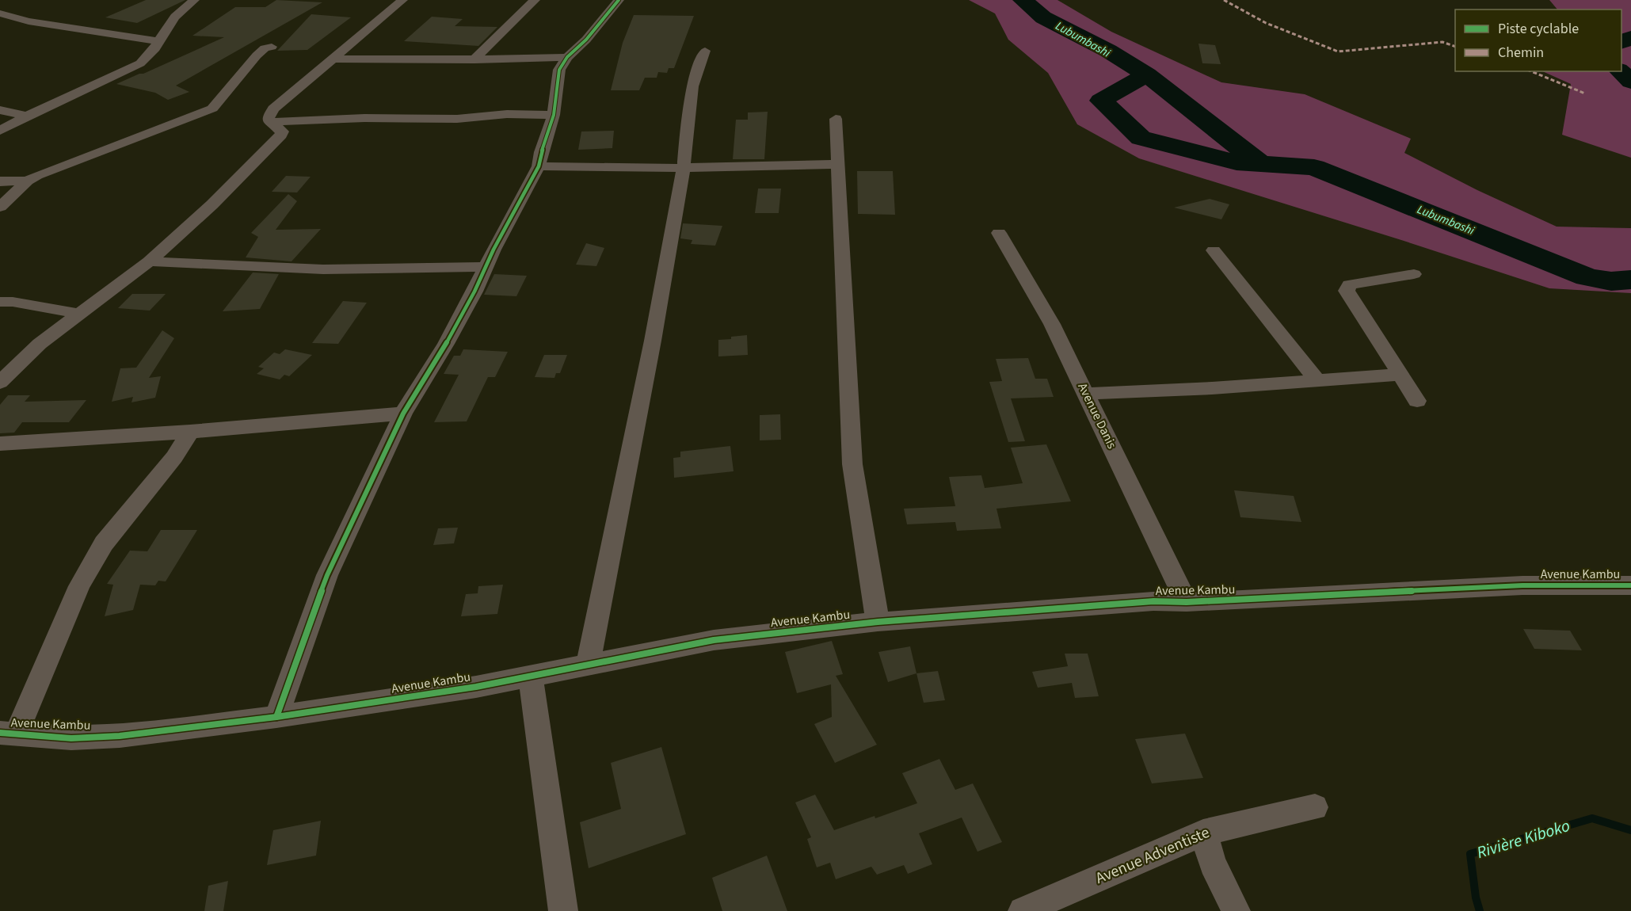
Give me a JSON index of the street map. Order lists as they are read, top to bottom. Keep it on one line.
{"streets":{"street":["Avenue Danis","Avenue Kambu","Avenue Adventiste"]},"crossings":[["Avenue Danis","Avenue Kambu"]],"water":["Lubumbashi","Rivière Kiboko"],"legend":["Piste cyclable","Chemin"]}
